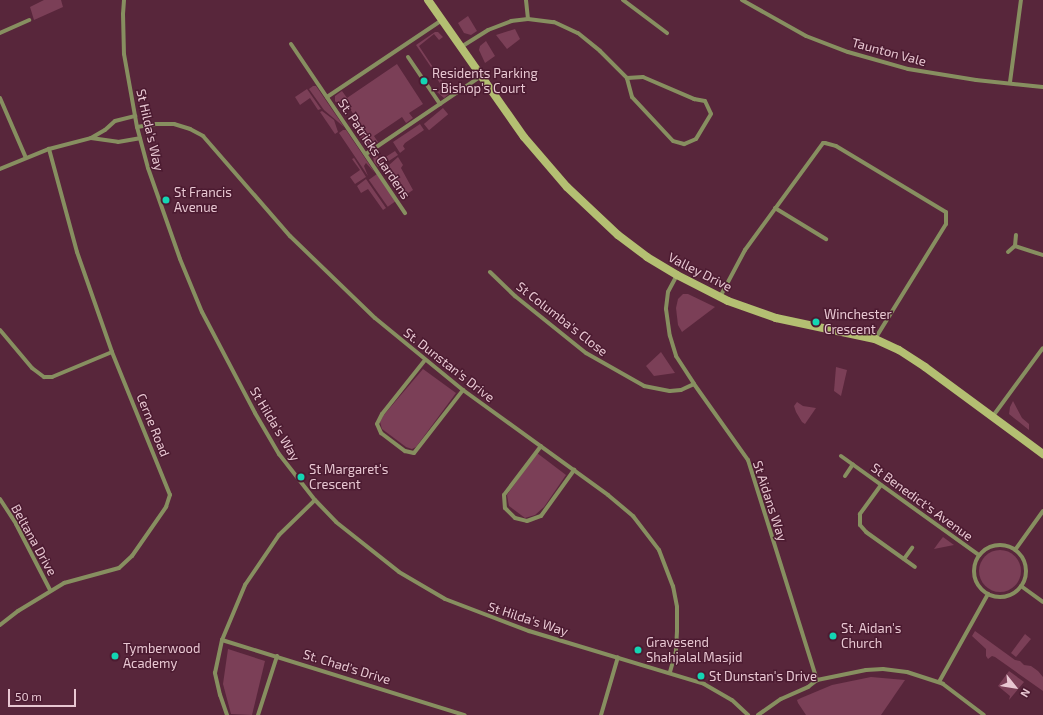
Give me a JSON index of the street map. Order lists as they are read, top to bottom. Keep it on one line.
{"streets":{"street":["Taunton Vale","St Hilda's Way","St. Patricks Gardens","Valley Drive","St Columba's Close","St. Dunstan's Drive","Cerne Road","St Aidans Way","St Benedict's Avenue","Beltana Drive","St. Chad's Drive"]},"crossings":[["St Hilda's Way","St. Dunstan's Drive"],["St. Patricks Gardens","Valley Drive"],["Valley Drive","St Aidans Way"],["St Columba's Close","St Aidans Way"],["Cerne Road","Beltana Drive"]],"places":["Residents Parking - Bishop's Court","St Francis Avenue","Winchester Crescent","St Margaret's Crescent","St. Aidan's Church","Gravesend Shahjalal Masjid","Tymberwood Academy","St Dunstan's Drive"],"scale_bar":"50 m","north":"bottom right"}
